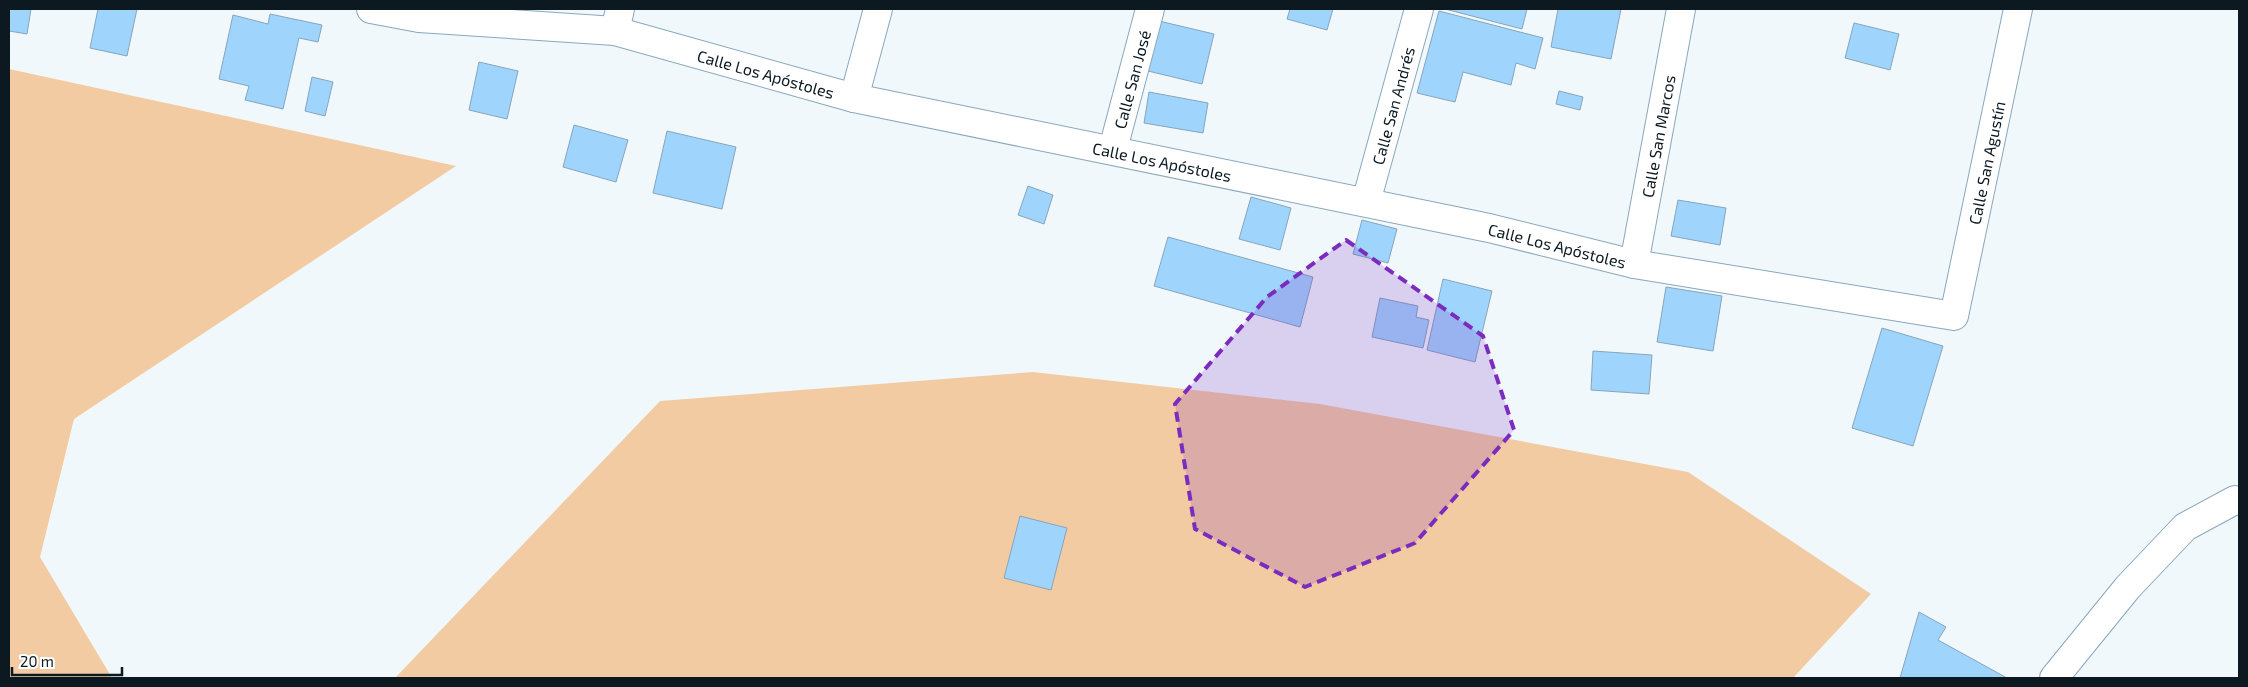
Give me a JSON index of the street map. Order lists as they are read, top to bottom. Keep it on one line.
{"streets":{"street":["Calle Los Apóstoles","Calle San José","Calle San Andrés","Calle San Marcos","Calle San Agustín"]},"crossings":[["Calle Los Apóstoles","Calle San José"],["Calle Los Apóstoles","Calle San Andrés"],["Calle Los Apóstoles","Calle San Marcos"],["Calle Los Apóstoles","Calle San Agustín"]],"scale_bar":"20 m"}
